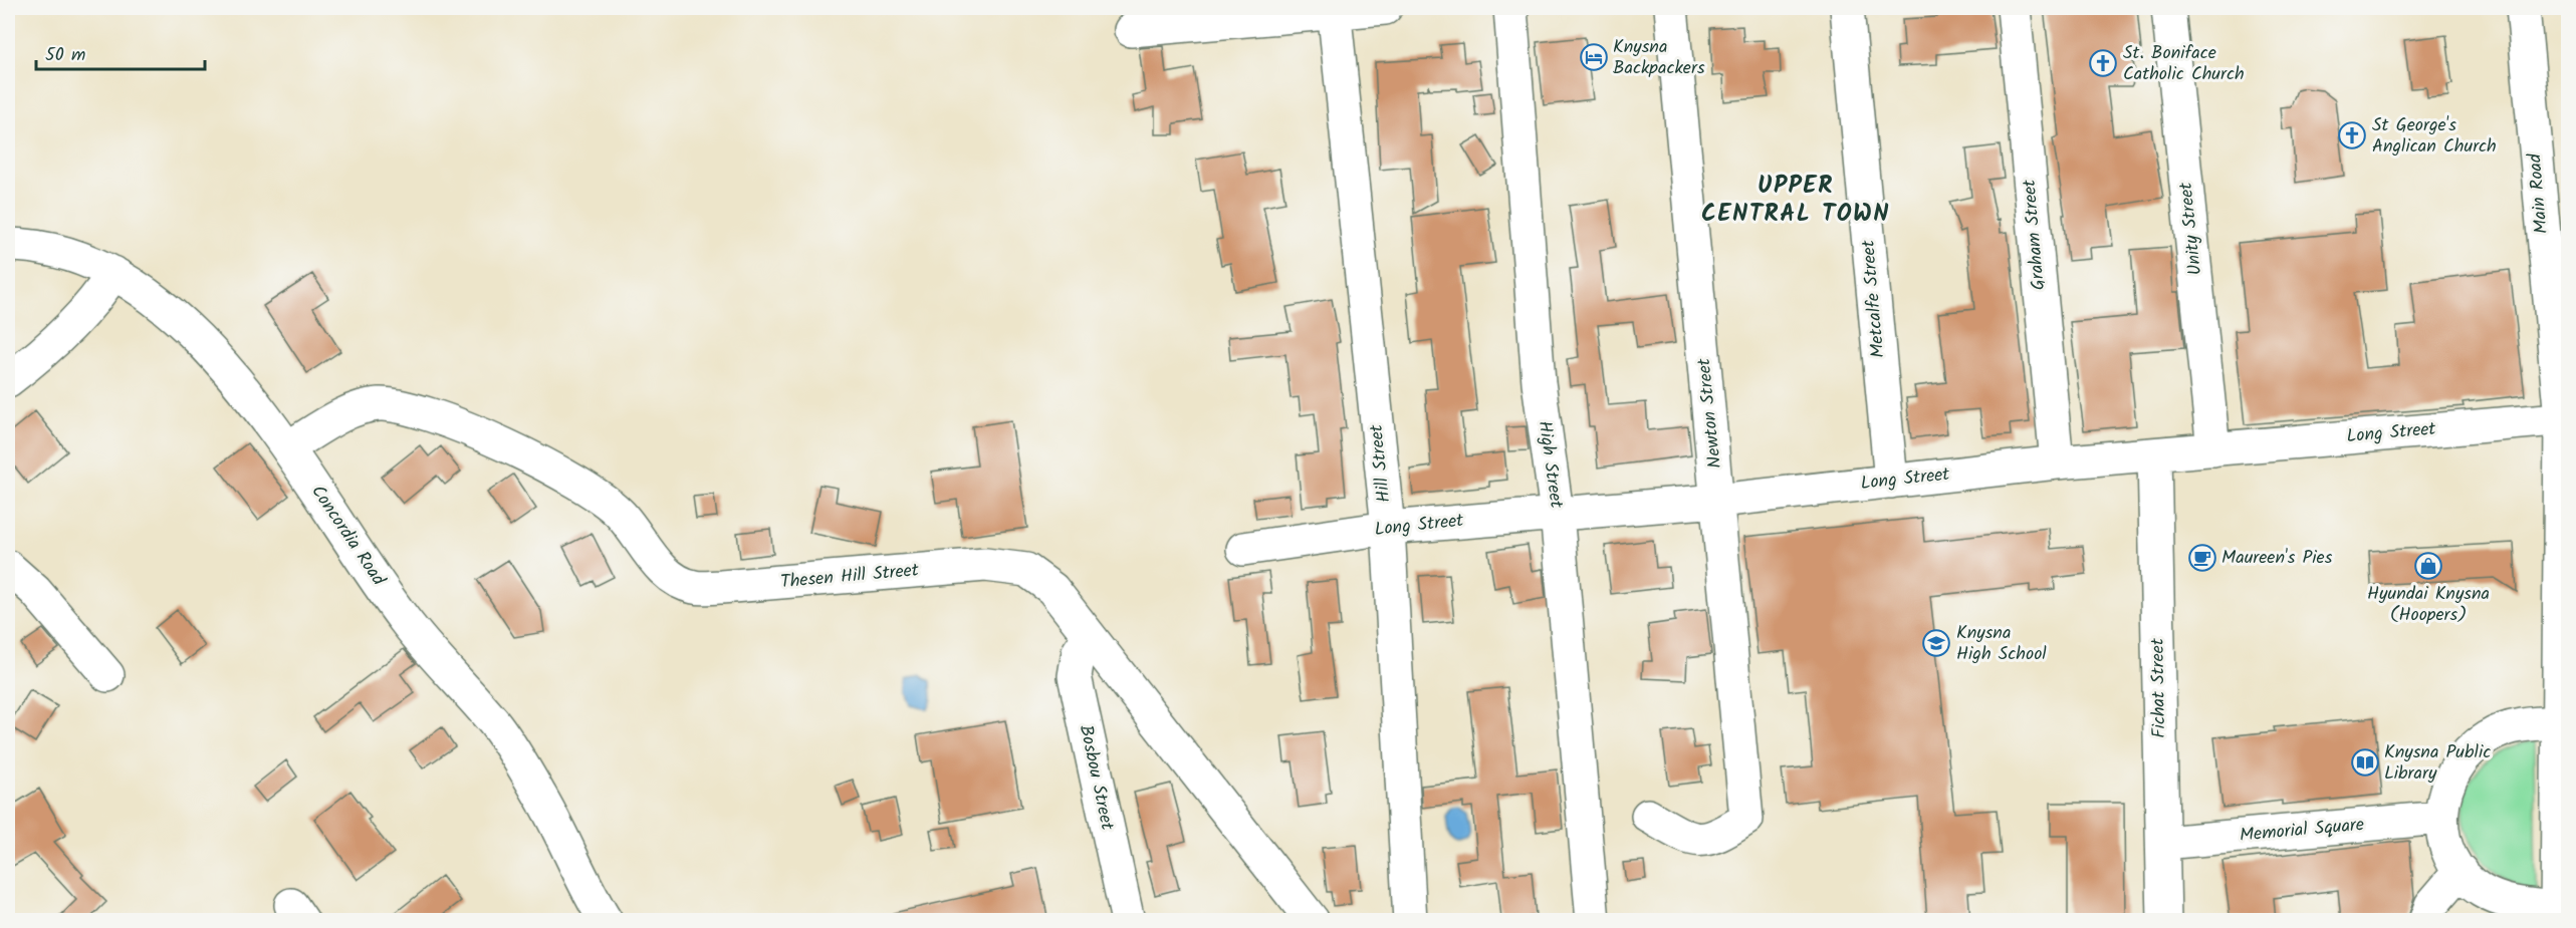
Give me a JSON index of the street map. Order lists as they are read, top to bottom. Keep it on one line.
{"streets":{"main road":["Main Road","Unity Street","Graham Street","Metcalfe Street","Newton Street","Long Street","Hill Street","High Street","Concordia Road","Thesen Hill Street","Fichat Street","Bosbou Street","Memorial Square"]},"crossings":[["Main Road","Long Street"],["Unity Street","Long Street"],["Graham Street","Long Street"],["Metcalfe Street","Long Street"],["Newton Street","Long Street"],["Long Street","Hill Street"],["Long Street","High Street"],["Long Street","Fichat Street"],["Concordia Road","Thesen Hill Street"],["Thesen Hill Street","Bosbou Street"],["Fichat Street","Memorial Square"]],"districts":["UPPER CENTRAL TOWN"],"places":{"hotel":["Knysna Backpackers"],"church":["St. Boniface Catholic Church","St George's Anglican Church"],"cafe":["Maureen's Pies"],"shop":["Hyundai Knysna (Hoopers)"],"school or university":["Knysna High School"],"library":["Knysna Public Library"]},"scale_bar":"50 m"}
